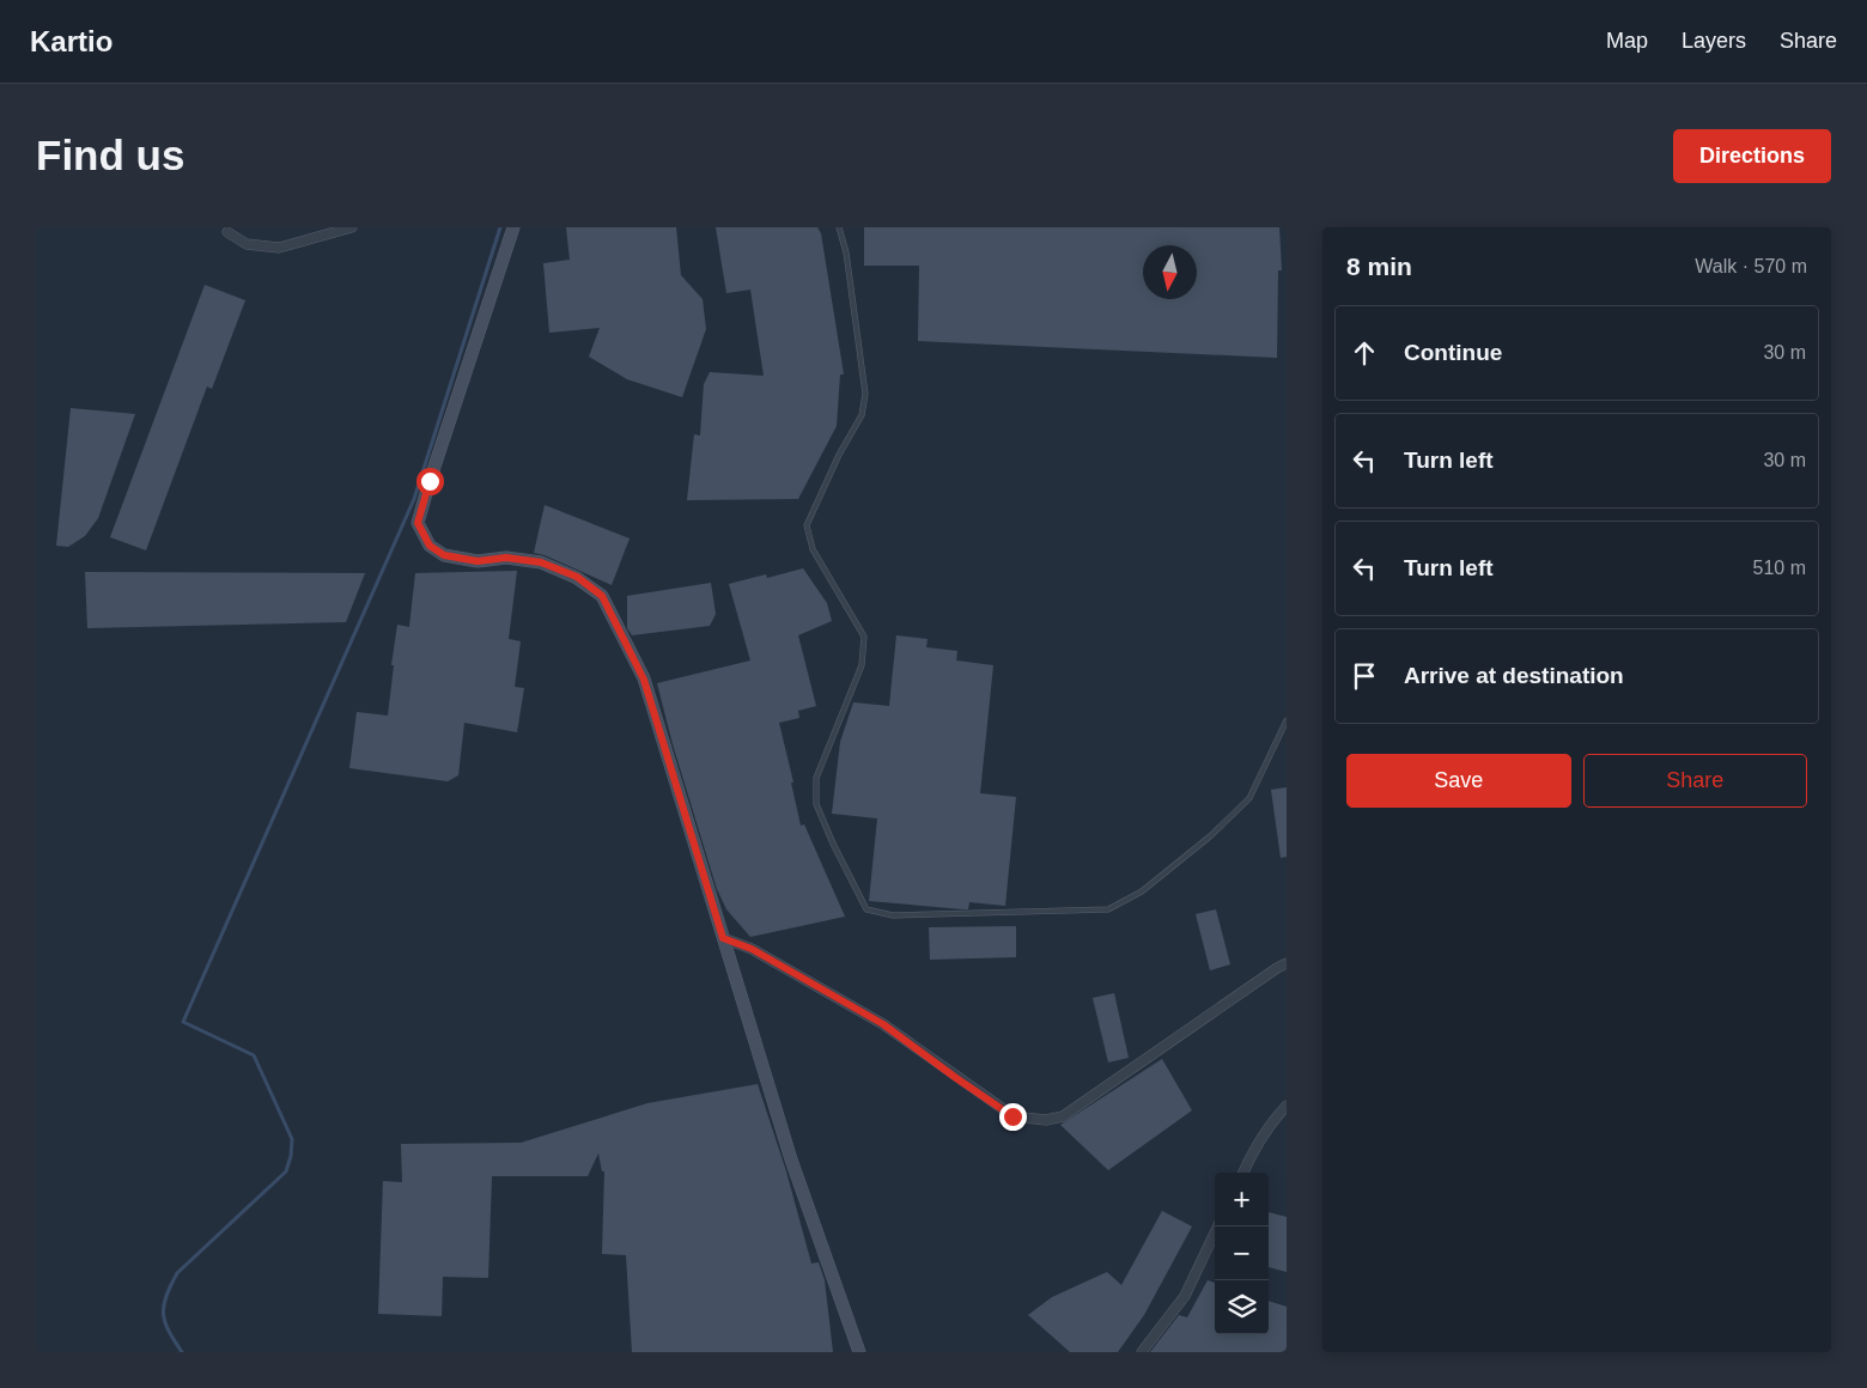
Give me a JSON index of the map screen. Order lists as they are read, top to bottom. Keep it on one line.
{"north":"bottom","page":{"header":"Kartio","nav":["Map","Layers","Share"],"buttons":["Directions",["Save","Share"]],"title":"Find us","heading":["8 min","Walk · 570 m"],"list":[["Continue","30 m"],["Turn left","30 m"],["Turn left","510 m"],"Arrive at destination"],"map_buttons":["+","−"]}}
